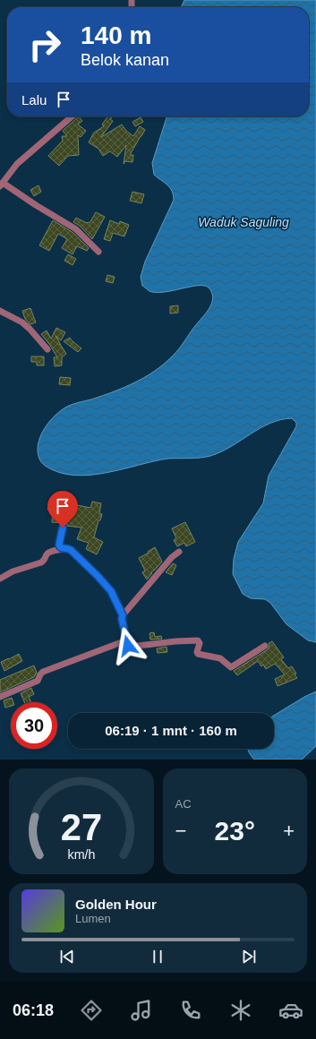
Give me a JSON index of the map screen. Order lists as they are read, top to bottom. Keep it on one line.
{"water":["Waduk Saguling"],"page":{"turn":["140 m","Belok kanan"],"then":"Lalu","limit":"30","trip":"06:19 · 1 mnt · 160 m","tile":"AC","heat":["−","23°","+"],"song":["Golden Hour","Lumen"],"tabs":"06:18","gauge":["27","km/h"]}}
